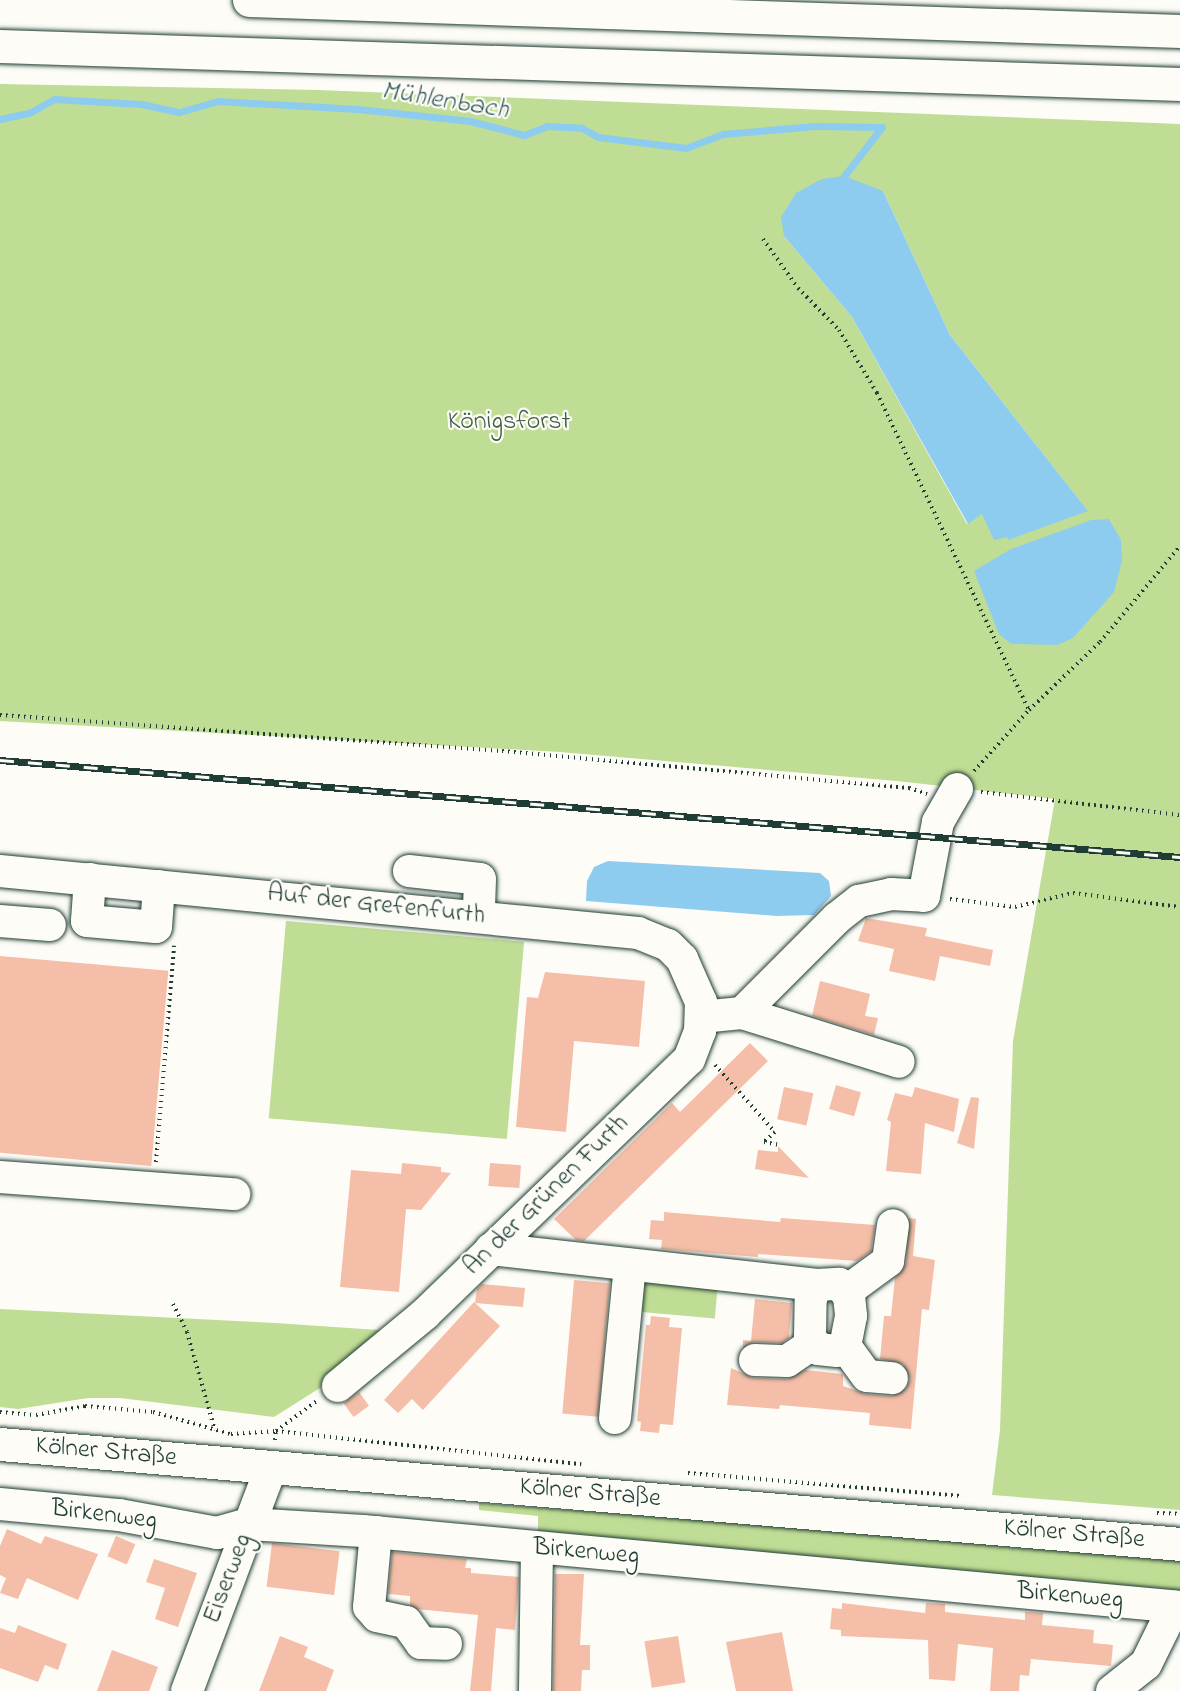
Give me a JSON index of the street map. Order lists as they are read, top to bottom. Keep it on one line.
{"streets":{"main road":["Kölner Straße"],"street":["Auf der Grefenfurth","An der Grünen Furth","Birkenweg","Eiserweg"]},"crossings":[["Auf der Grefenfurth","An der Grünen Furth"],["Kölner Straße","Eiserweg"],["Birkenweg","Eiserweg"]],"water":["Mühlenbach"],"parks":["Königsforst"]}
